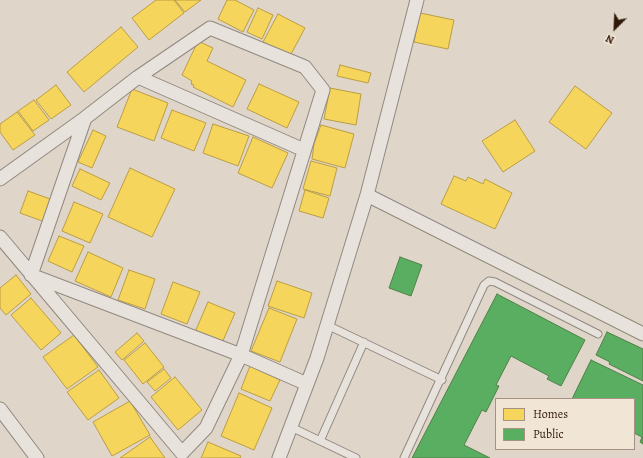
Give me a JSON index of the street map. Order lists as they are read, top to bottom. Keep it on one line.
{"legend":["Homes","Public"],"north":"bottom left"}
